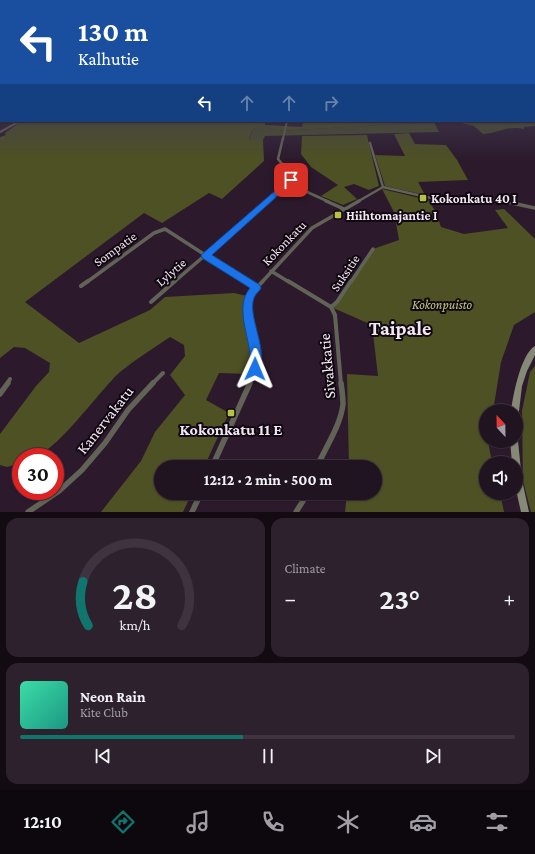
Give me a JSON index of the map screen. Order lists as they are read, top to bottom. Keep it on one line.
{"streets":{"street":["Kokonkatu","Sompatie","Lylytie","Suksitie","Sivakkatie","Kanervakatu"]},"crossings":[["Sompatie","Lylytie"],["Suksitie","Sivakkatie"]],"districts":["Taipale"],"parks":["Kokonpuisto"],"places":{"transit":["Kokonkatu 40 I","Hiihtomajantie I","Kokonkatu 11 E"]},"north":"top","page":{"turn":["130 m","Kalhutie"],"limit":"30","trip":"12:12 · 2 min · 500 m","tile":"Climate","heat":["−","23°","+"],"song":["Neon Rain","Kite Club"],"tabs":"12:10","gauge":["28","km/h"]}}
